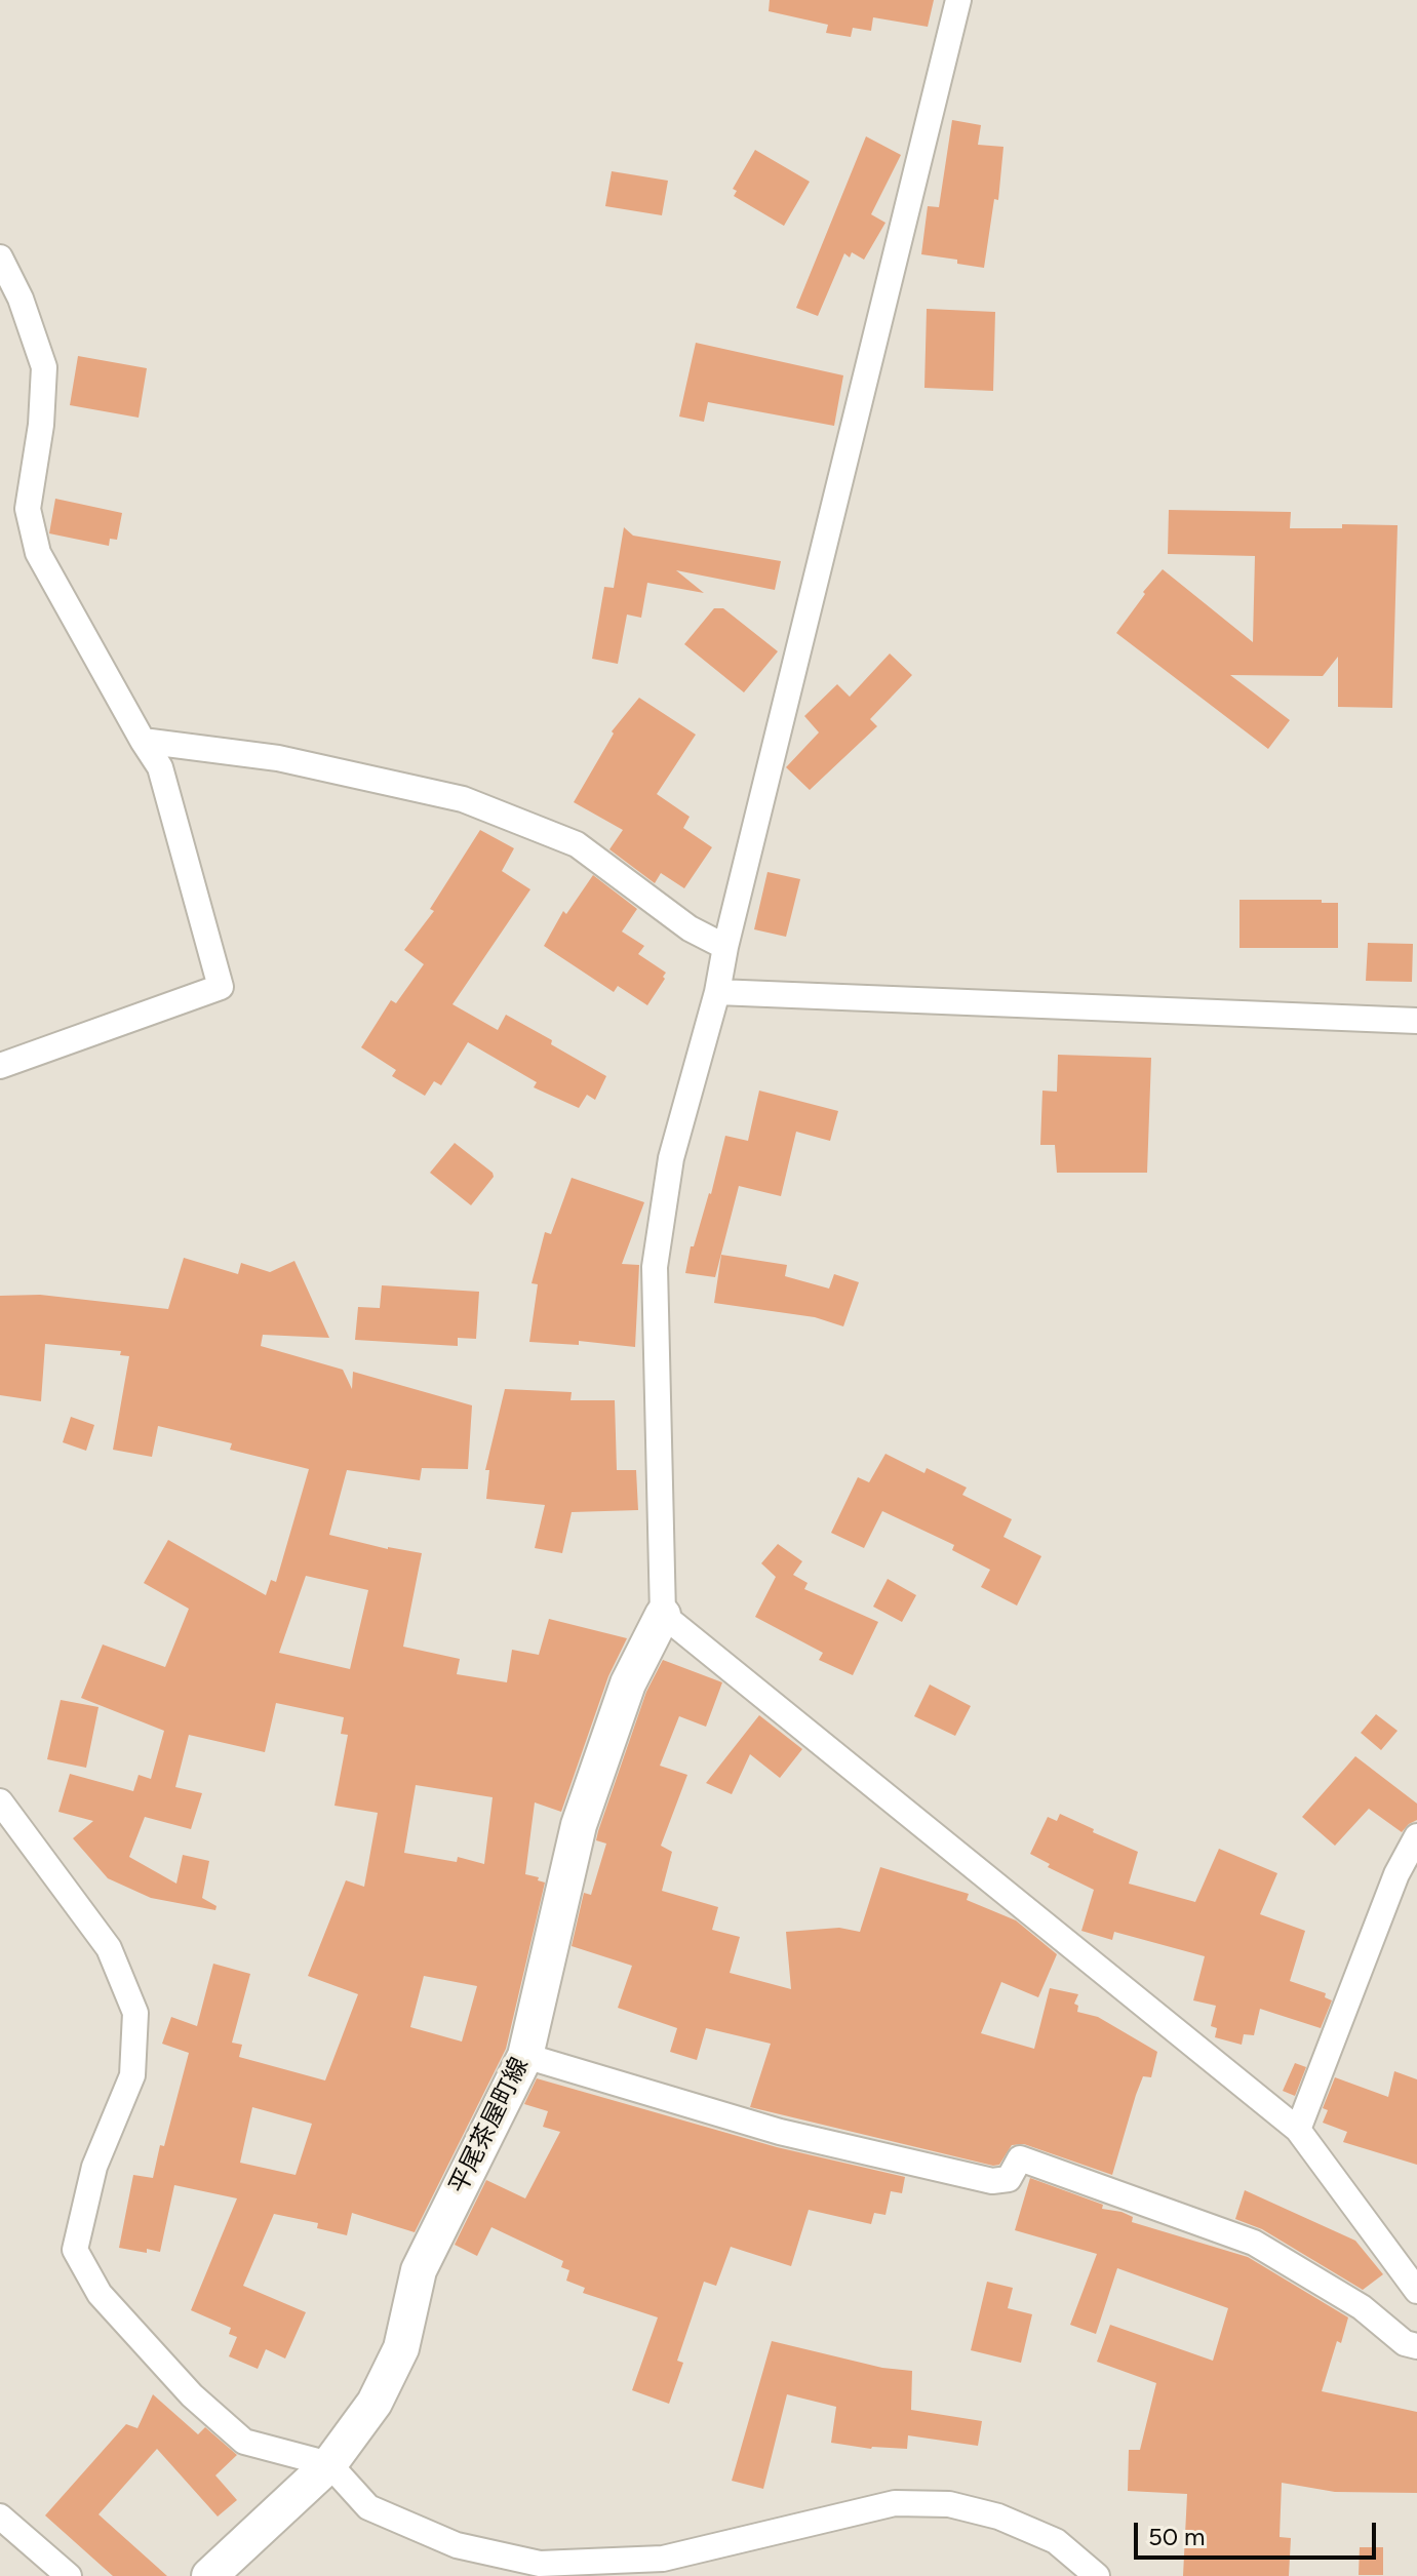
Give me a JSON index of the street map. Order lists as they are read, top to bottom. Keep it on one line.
{"streets":{"main road":["平尾茶屋町線"]},"scale_bar":"50 m"}
